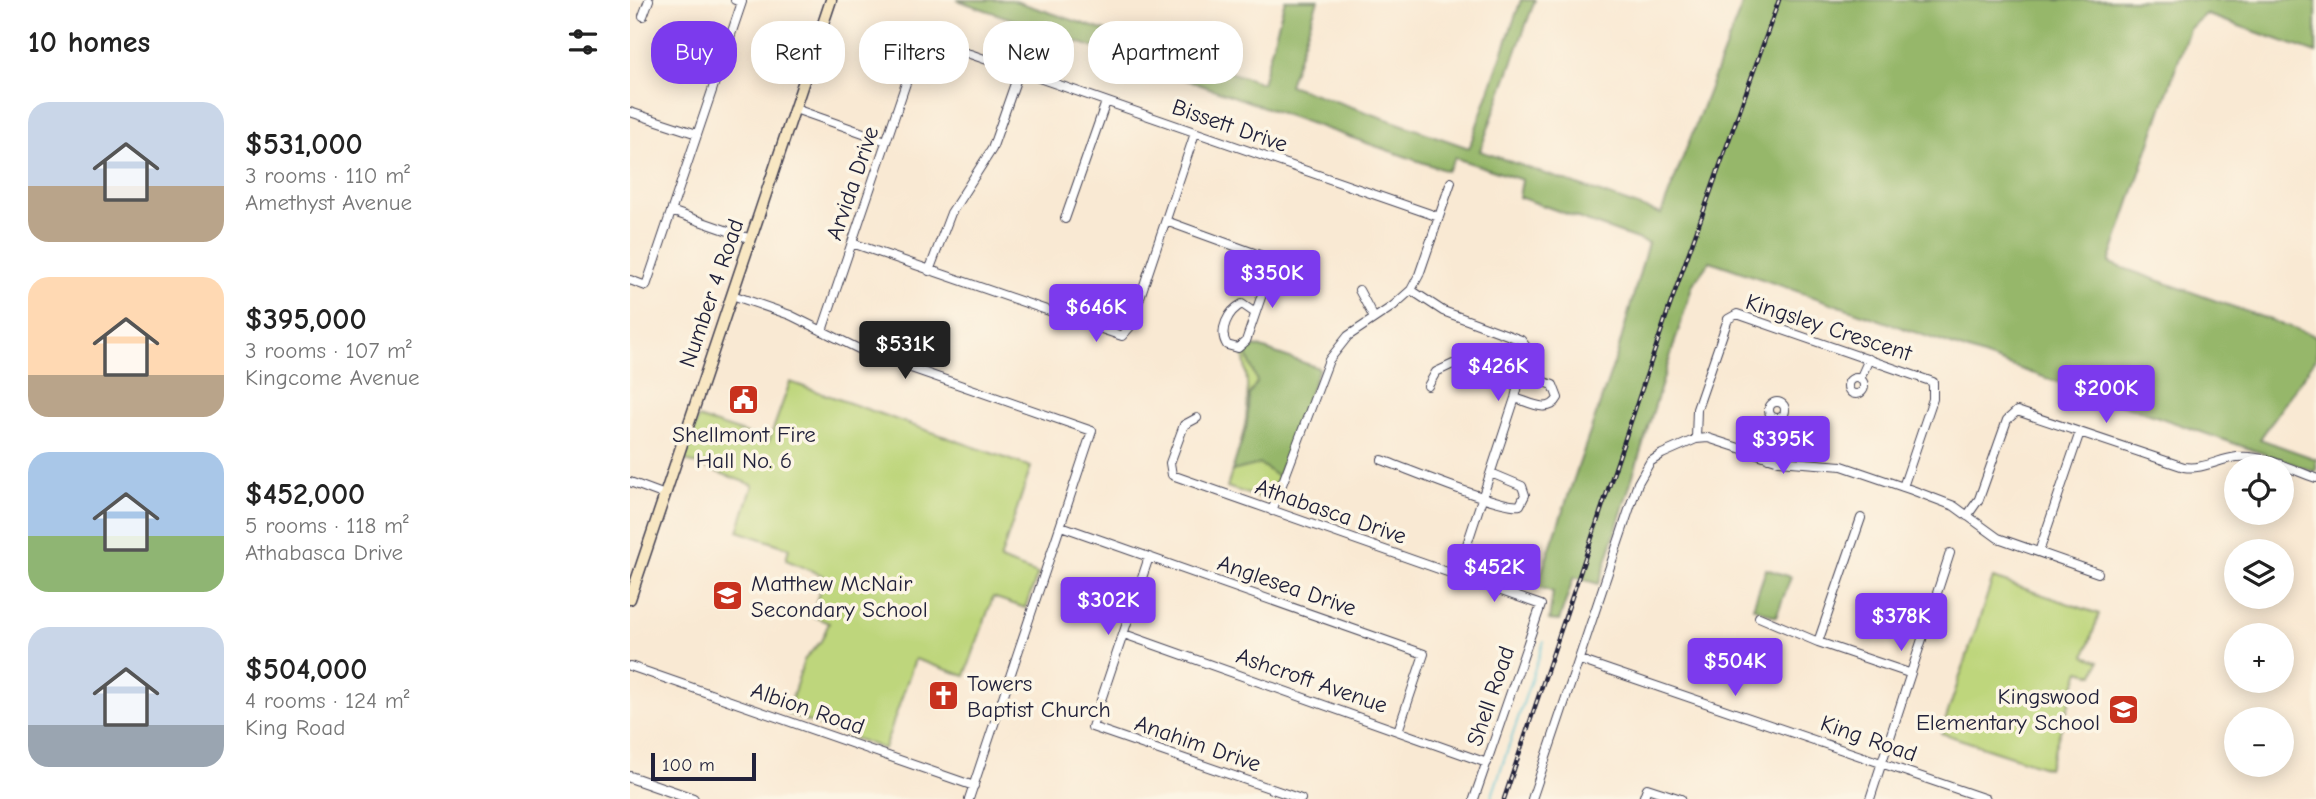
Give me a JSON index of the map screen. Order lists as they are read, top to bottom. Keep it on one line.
{"streets":{"main road":["Number 4 Road"],"street":["Bissett Drive","Arvida Drive","Kingsley Crescent","Athabasca Drive","Anglesea Drive","Ashcroft Avenue","Shell Road","Albion Road","King Road","Anahim Drive"]},"crossings":[["Athabasca Drive","Shell Road"],["Anglesea Drive","Ashcroft Avenue"],["Anglesea Drive","Anahim Drive"],["Ashcroft Avenue","Shell Road"],["Ashcroft Avenue","Anahim Drive"]],"places":{"public building":["Shellmont Fire Hall No. 6"],"school or university":["Matthew McNair Secondary School","Kingswood Elementary School"],"church":["Towers Baptist Church"]},"scale_bar":"100 m","page":{"heading":"10 homes","chip":["Buy","Rent","Filters","New","Apartment"],"list":[{"name":"$531,000","note":"3 rooms · 110 m² · Amethyst Avenue"},{"name":"$395,000","note":"3 rooms · 107 m² · Kingcome Avenue"},{"name":"$452,000","note":"5 rooms · 118 m² · Athabasca Drive"},{"name":"$504,000","note":"4 rooms · 124 m² · King Road"}],"price":["$350K","$646K","$531K","$426K","$200K","$395K","$452K","$302K","$378K","$504K"],"map_buttons":["+","−"],"scale":"100 m"}}
